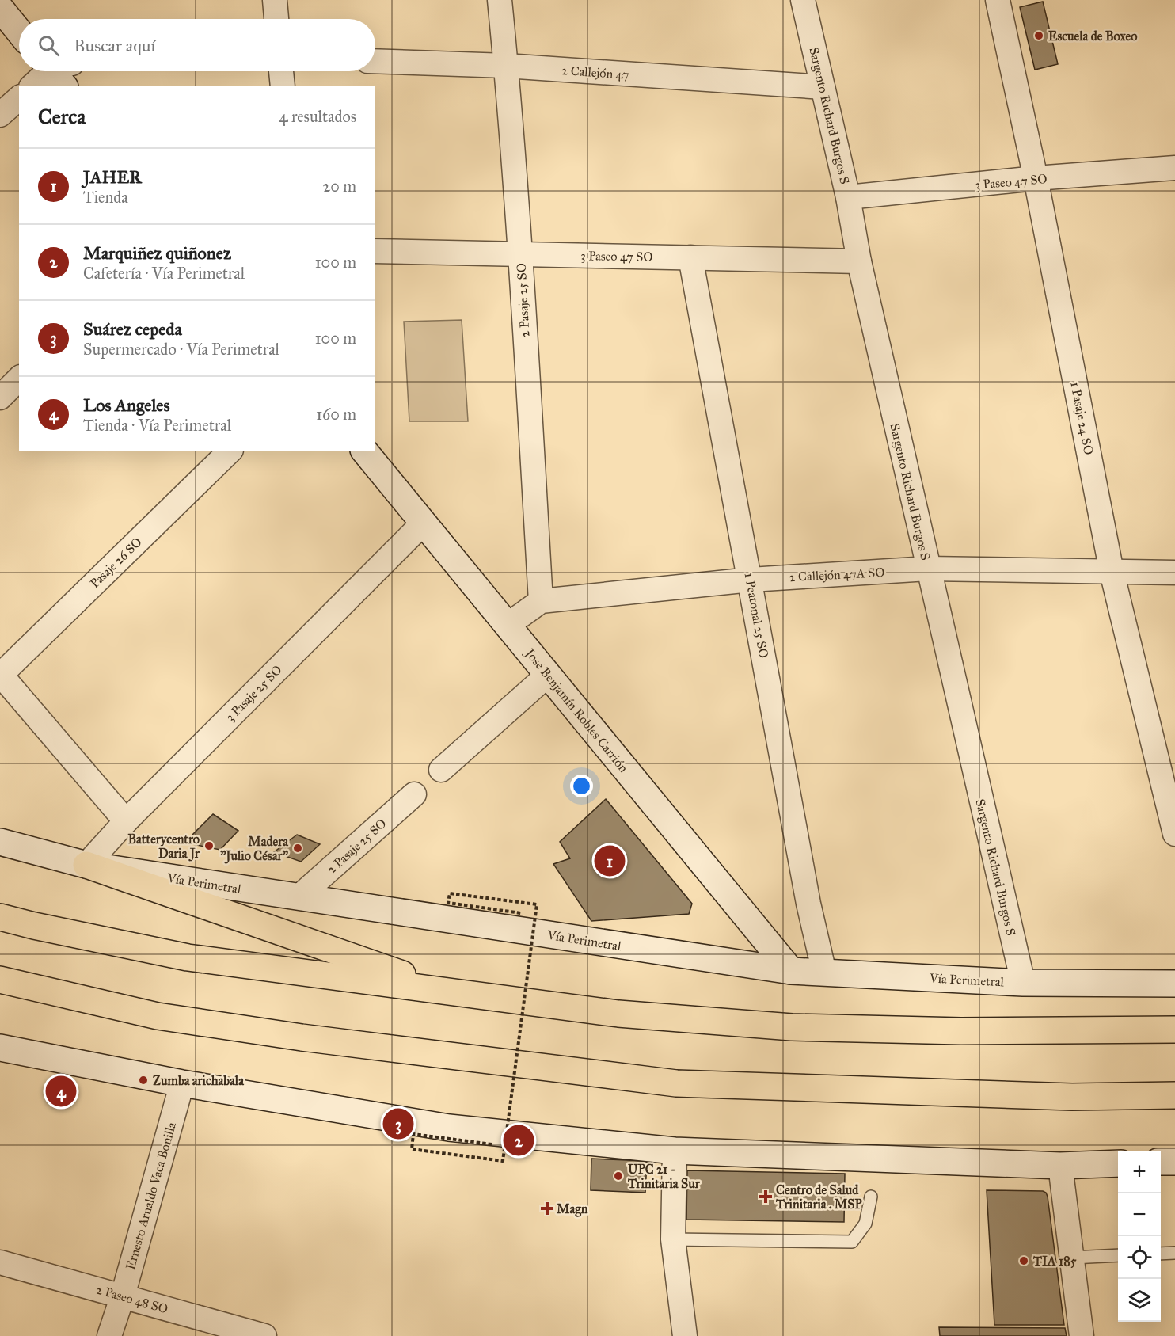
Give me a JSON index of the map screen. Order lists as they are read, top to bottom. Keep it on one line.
{"streets":{"street":["2 Callejón 47","Sargento Richard Burgos S","3 Paseo 47 SO","2 Pasaje 25 SO","1 Pasaje 24 SO","Pasaje 26 SO","2 Callejón 47A SO","1 Peatonal 25 SO","3 Pasaje 25 SO","José Benjamín Robles Carrión","Vía Perimetral","Ernesto Arnaldo Vaca Bonilla","2 Paseo 48 SO"]},"crossings":[["2 Callejón 47","Sargento Richard Burgos S"],["2 Callejón 47","2 Pasaje 25 SO"],["Sargento Richard Burgos S","3 Paseo 47 SO"],["Sargento Richard Burgos S","2 Callejón 47A SO"],["Sargento Richard Burgos S","Vía Perimetral"],["3 Paseo 47 SO","2 Pasaje 25 SO"],["3 Paseo 47 SO","1 Pasaje 24 SO"],["3 Paseo 47 SO","1 Peatonal 25 SO"],["2 Pasaje 25 SO","2 Callejón 47A SO"],["2 Pasaje 25 SO","Vía Perimetral"],["1 Pasaje 24 SO","2 Callejón 47A SO"],["2 Callejón 47A SO","1 Peatonal 25 SO"],["2 Callejón 47A SO","José Benjamín Robles Carrión"],["1 Peatonal 25 SO","Vía Perimetral"],["3 Pasaje 25 SO","José Benjamín Robles Carrión"],["3 Pasaje 25 SO","Vía Perimetral"],["José Benjamín Robles Carrión","Vía Perimetral"],["Ernesto Arnaldo Vaca Bonilla","2 Paseo 48 SO"]],"places":{"other":["Escuela de Boxeo","Batterycentro Daria Jr","Madera \"Julio César\"","Zumba arichabala","UPC 21 - Trinitaria Sur","TIA 185"],"health":["Centro de Salud Trinitaria . MSP","Magn"]},"page":{"search":"Buscar aquí","heading":["Cerca","4 resultados"],"list":[{"mark":"1","name":"JAHER","note":"Tienda","value":"20 m"},{"mark":"2","name":"Marquiñez quiñonez","note":"Cafetería · Vía Perimetral","value":"100 m"},{"mark":"3","name":"Suárez cepeda","note":"Supermercado · Vía Perimetral","value":"100 m"},{"mark":"4","name":"Los Angeles","note":"Tienda · Vía Perimetral","value":"160 m"}],"pins":["1","4","3","2"],"map_buttons":["+","−"]}}
